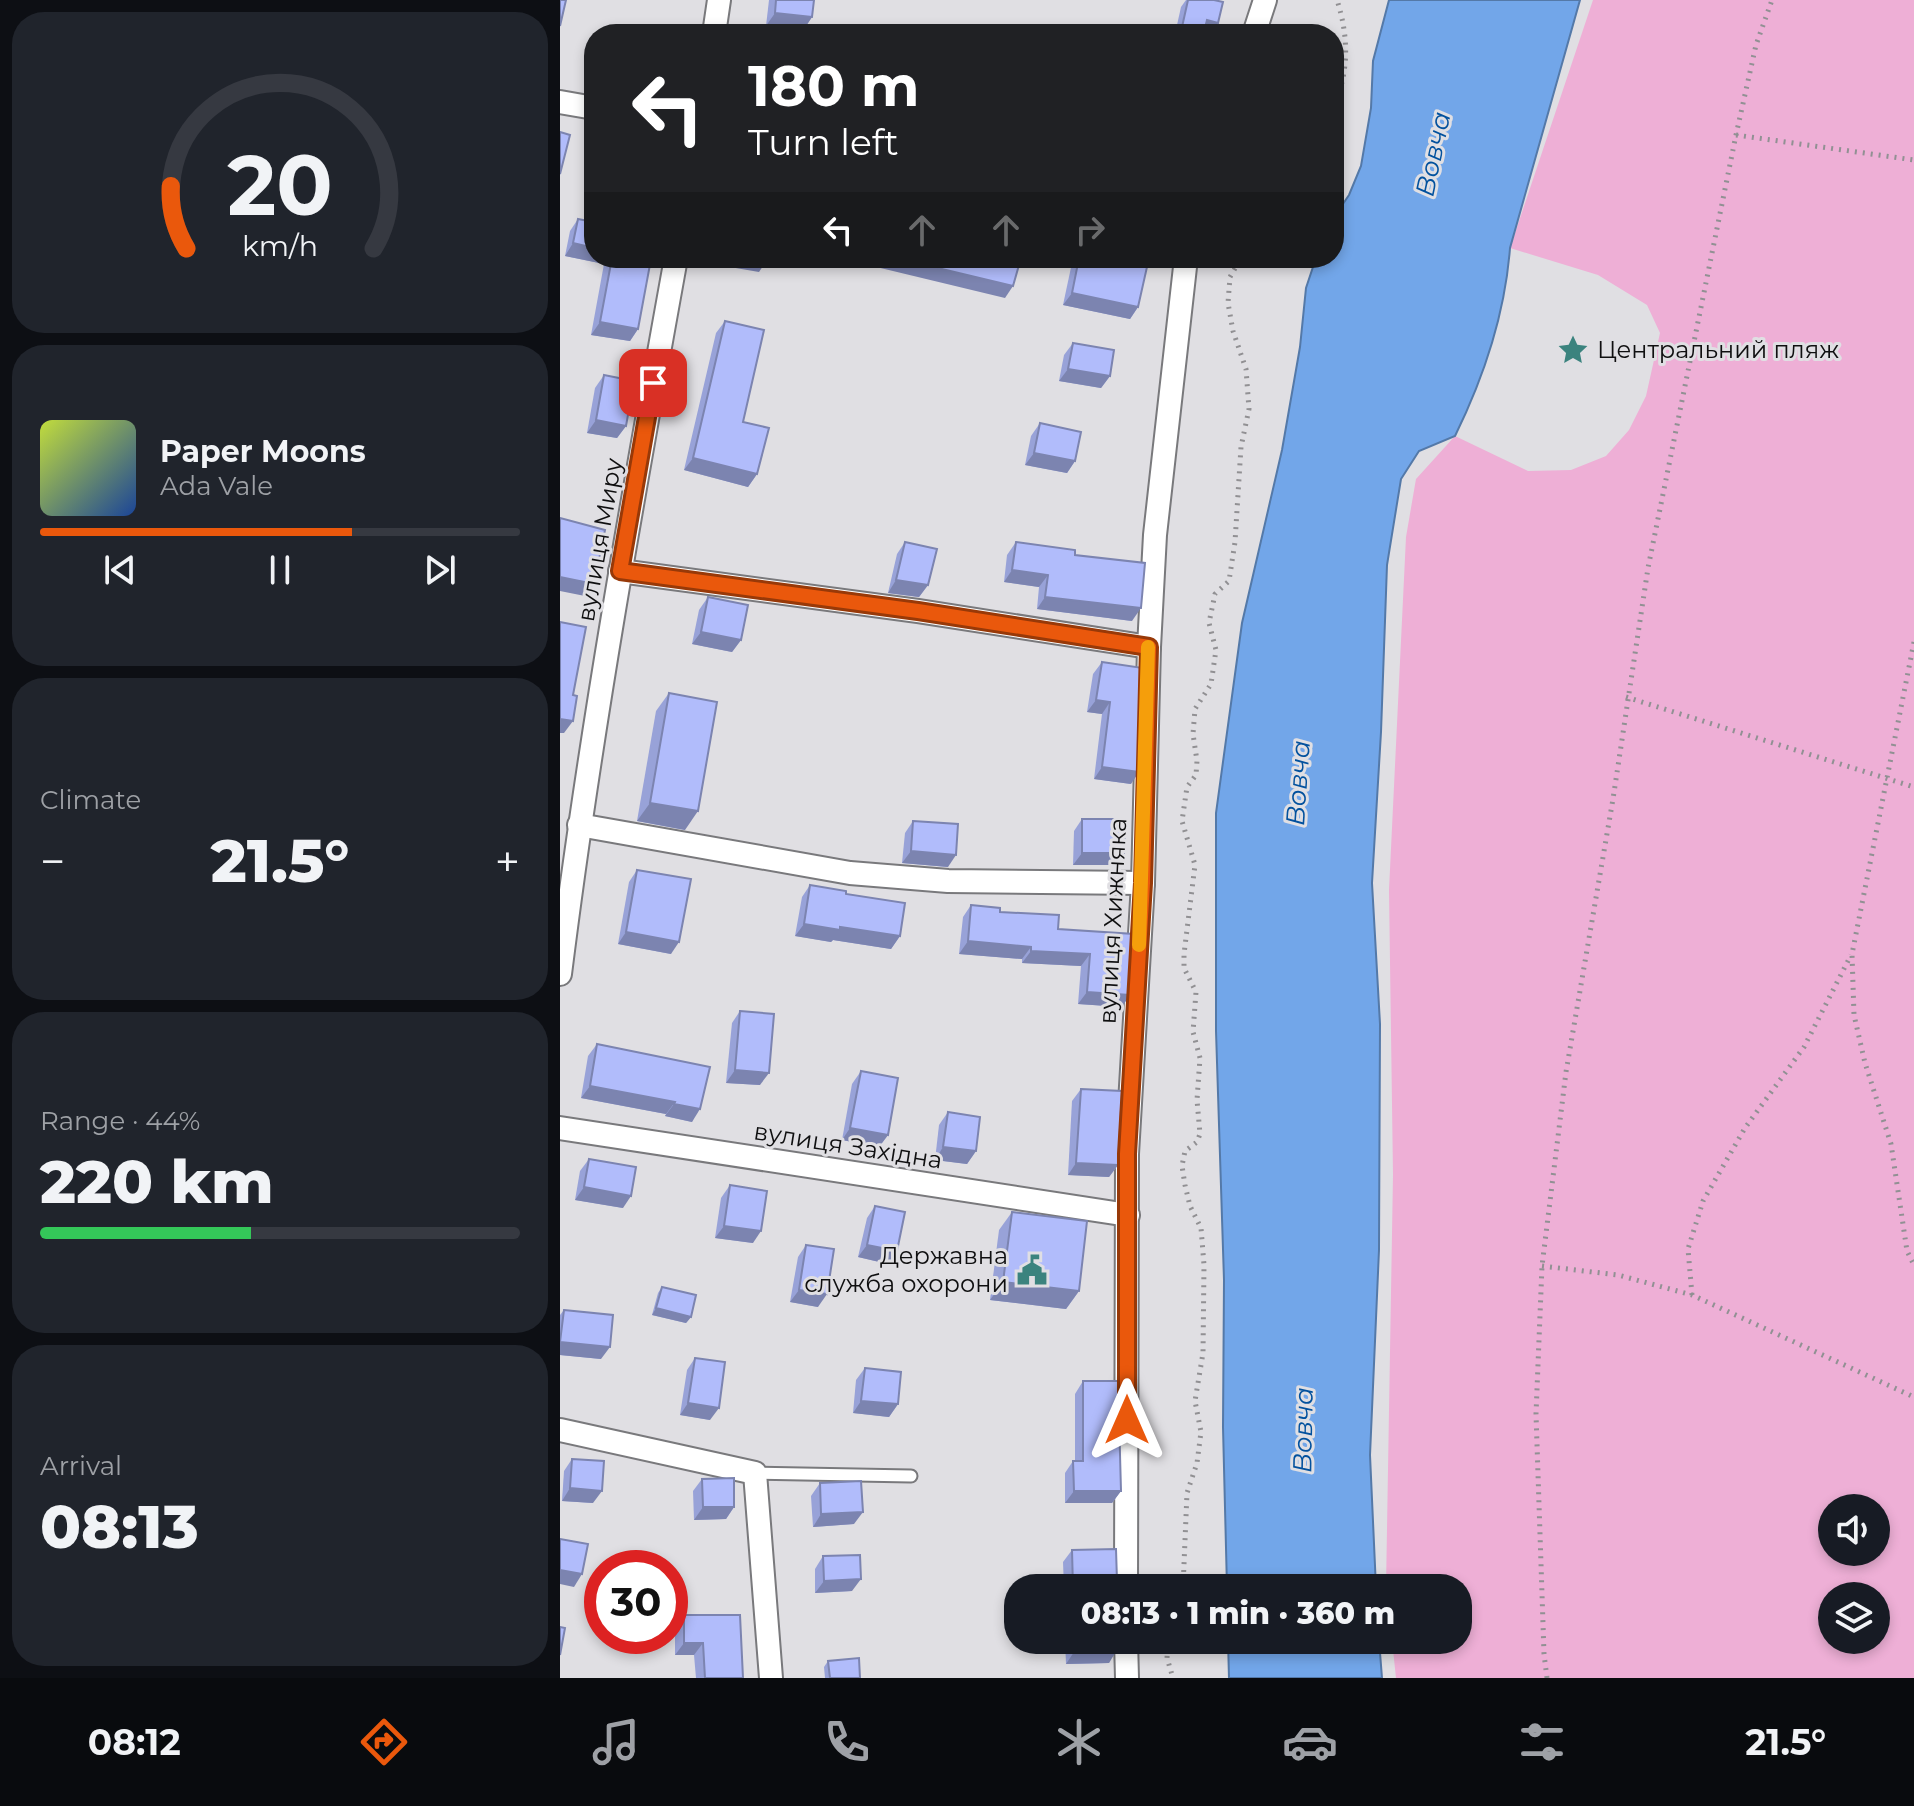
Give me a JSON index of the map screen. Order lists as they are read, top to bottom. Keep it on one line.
{"streets":{"street":["вулиця Миру","вулиця Хижняка","вулиця Західна"]},"crossings":[["вулиця Хижняка","вулиця Західна"]],"water":["Вовча"],"places":{"place":["Центральний пляж"],"public building":["Державна служба охорони"]},"page":{"turn":["180 m","Turn left"],"song":["Paper Moons","Ada Vale"],"tile":["Climate",["Range · 44%","220 km"],["Arrival","08:13"]],"heat":["−","21.5°","+"],"limit":"30","trip":"08:13 · 1 min · 360 m","tabs":["08:12","21.5°"],"gauge":["20","km/h"]}}
